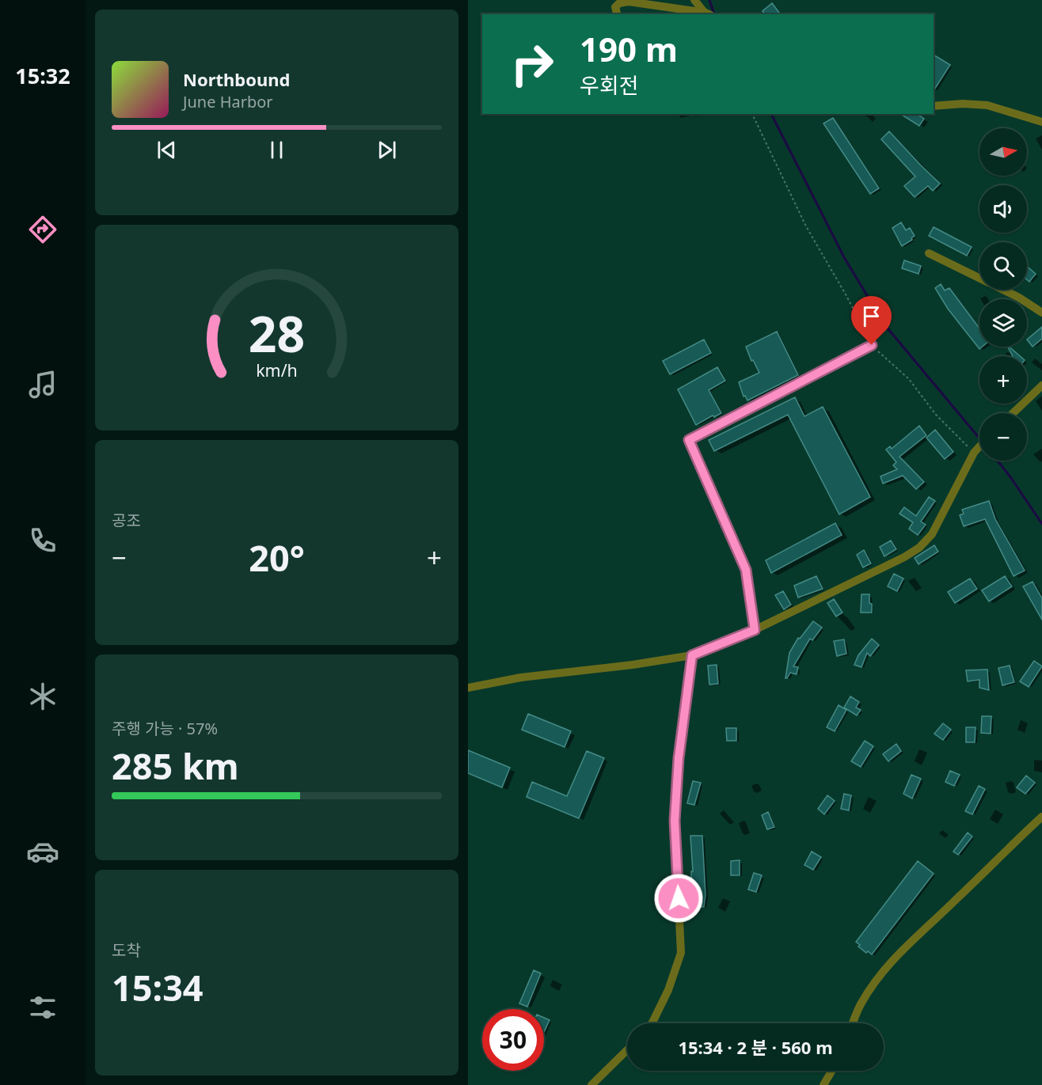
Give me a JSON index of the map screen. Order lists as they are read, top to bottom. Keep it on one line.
{"north":"right","page":{"tabs":"15:32","turn":["190 m","우회전"],"song":["Northbound","June Harbor"],"map_buttons":["+","−"],"tile":["공조",["주행 가능 · 57%","285 km"],["도착","15:34"]],"heat":["−","20°","+"],"limit":"30","trip":"15:34 · 2 분 · 560 m","gauge":["28","km/h"]}}
